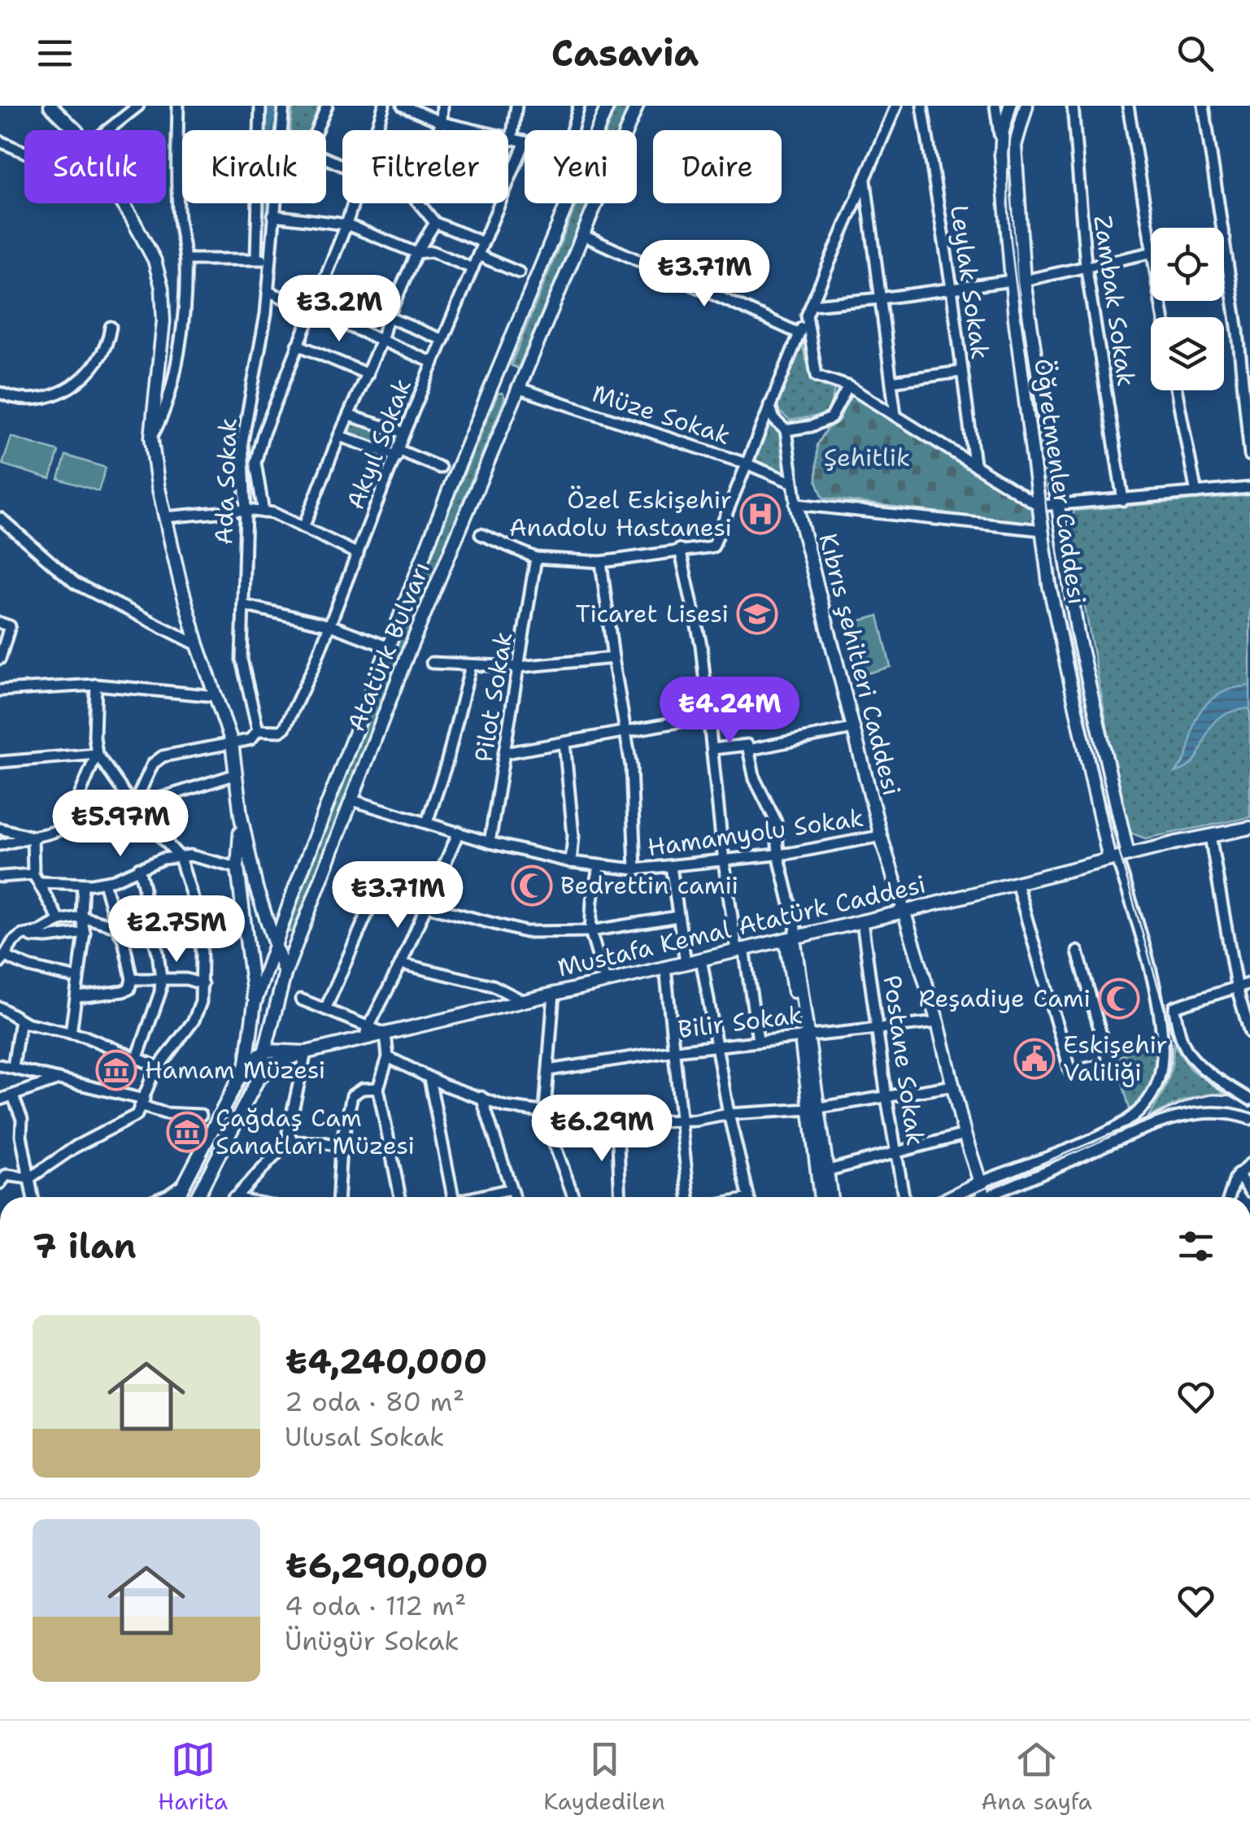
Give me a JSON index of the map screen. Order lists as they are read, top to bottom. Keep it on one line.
{"streets":{"main road":["Öğretmenler Caddesi","Atatürk Bulvarı","Kıbrıs şehitleri Caddesi","Mustafa Kemal Atatürk Caddesi"],"street":["Leylak Sokak","Zambak Sokak","Müze Sokak","Akyıl Sokak","Ada Sokak","Pilot Sokak","Hamamyolu Sokak","Bilir Sokak","Postane Sokak"]},"crossings":[["Müze Sokak","Atatürk Bulvarı"],["Akyıl Sokak","Ada Sokak"],["Öğretmenler Caddesi","Mustafa Kemal Atatürk Caddesi"],["Atatürk Bulvarı","Hamamyolu Sokak"],["Atatürk Bulvarı","Mustafa Kemal Atatürk Caddesi"],["Kıbrıs şehitleri Caddesi","Hamamyolu Sokak"],["Pilot Sokak","Hamamyolu Sokak"],["Mustafa Kemal Atatürk Caddesi","Postane Sokak"],["Bilir Sokak","Postane Sokak"]],"parks":["Şehitlik"],"places":{"hospital":["Özel Eskişehir Anadolu Hastanesi"],"school or university":["Ticaret Lisesi"],"mosque":["Bedrettin camii","Reşadiye Cami"],"public building":["Eskişehir Valiliği"],"museum":["Hamam Müzesi","Çağdaş Cam Sanatları Müzesi"]},"page":{"header":"Casavia","chip":["Satılık","Kiralık","Filtreler","Yeni","Daire"],"price":["₺3.71M","₺3.2M","₺4.24M","₺5.97M","₺3.71M","₺2.75M","₺6.29M"],"heading":"7 ilan","list":[{"name":"₺4,240,000","note":"2 oda · 80 m² · Ulusal Sokak"},{"name":"₺6,290,000","note":"4 oda · 112 m² · Ünügür Sokak"}],"tabs":["Harita","Kaydedilen","Ana sayfa"]}}
